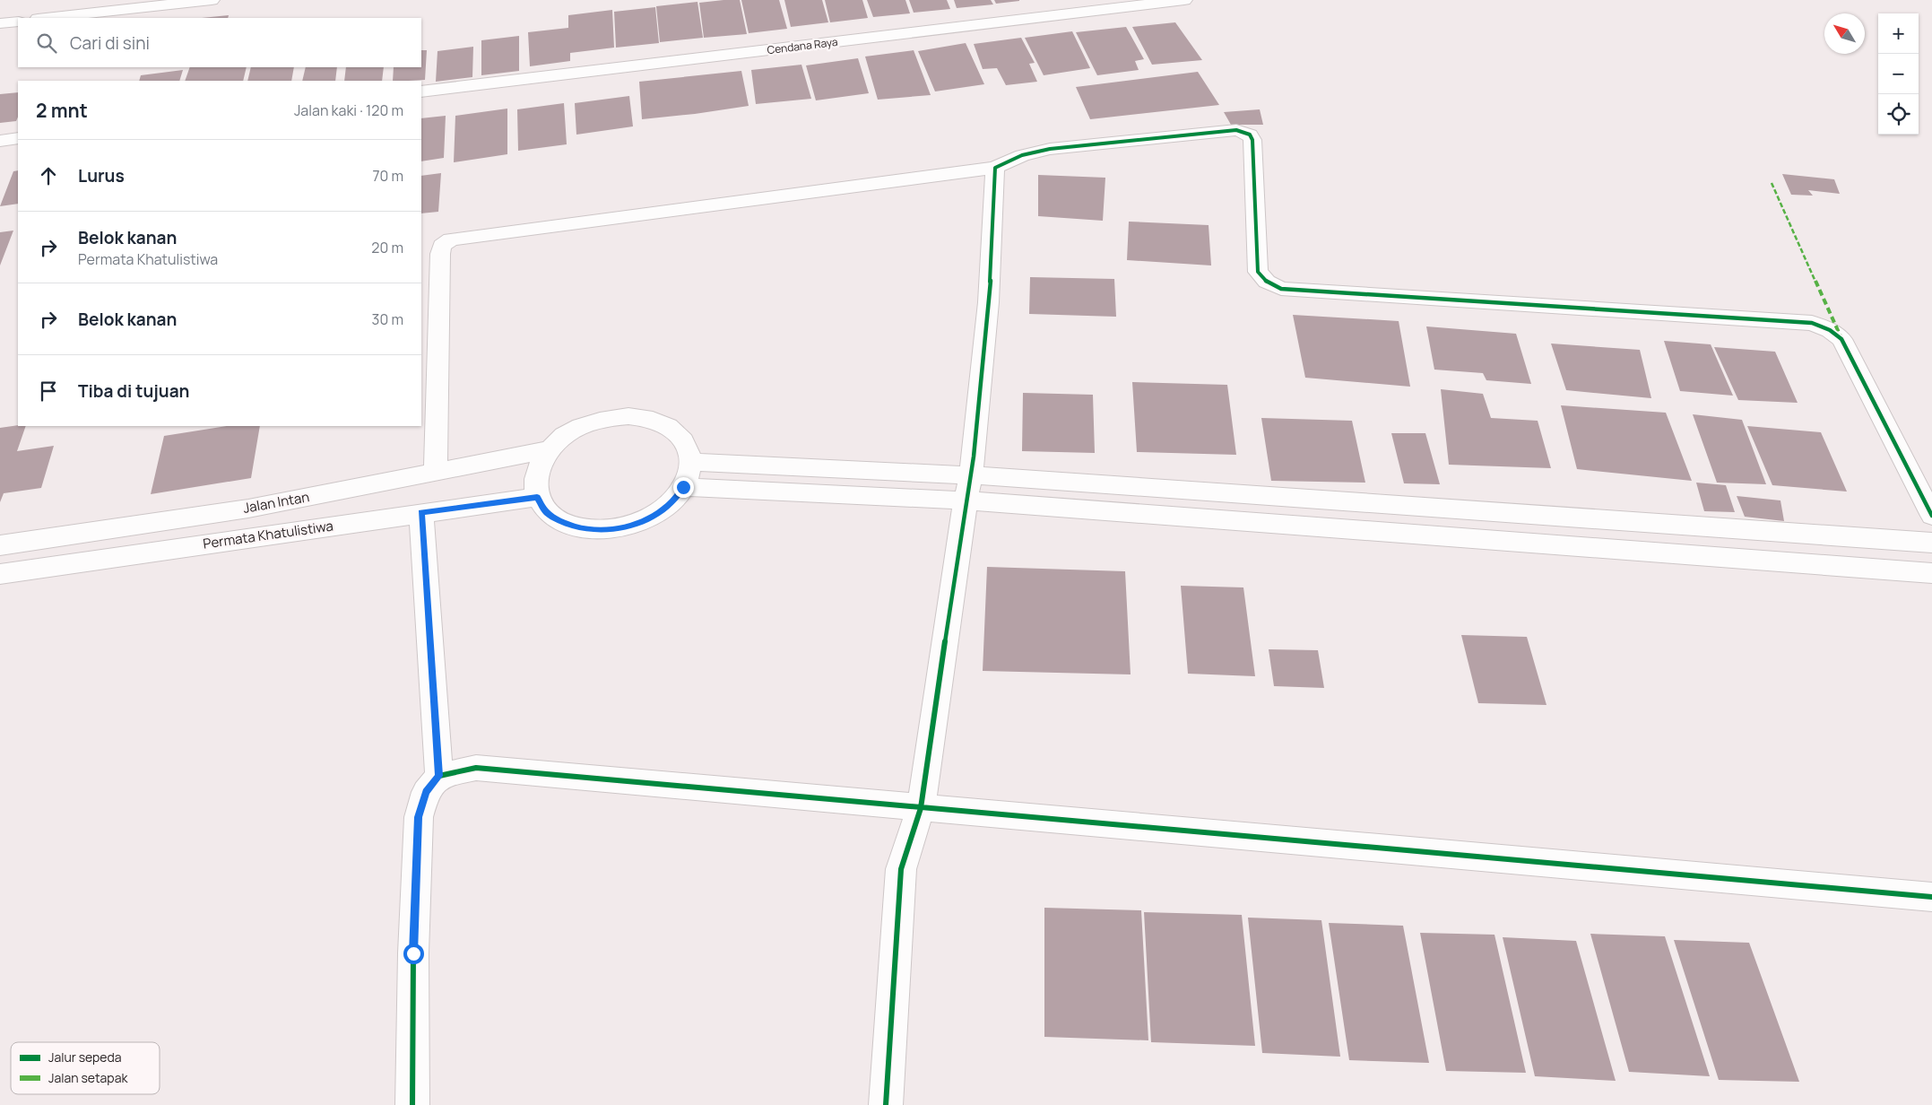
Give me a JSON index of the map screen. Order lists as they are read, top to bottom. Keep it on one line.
{"streets":{"street":["Cendana Raya","Jalan Intan","Permata Khatulistiwa"]},"crossings":[["Jalan Intan","Permata Khatulistiwa"]],"legend":["Jalur sepeda","Jalan setapak"],"north":"top left","page":{"map_buttons":["+","−"],"search":"Cari di sini","heading":["2 mnt","Jalan kaki · 120 m"],"list":[["Lurus","70 m"],["Belok kanan","Permata Khatulistiwa","20 m"],["Belok kanan","30 m"],"Tiba di tujuan"]}}
